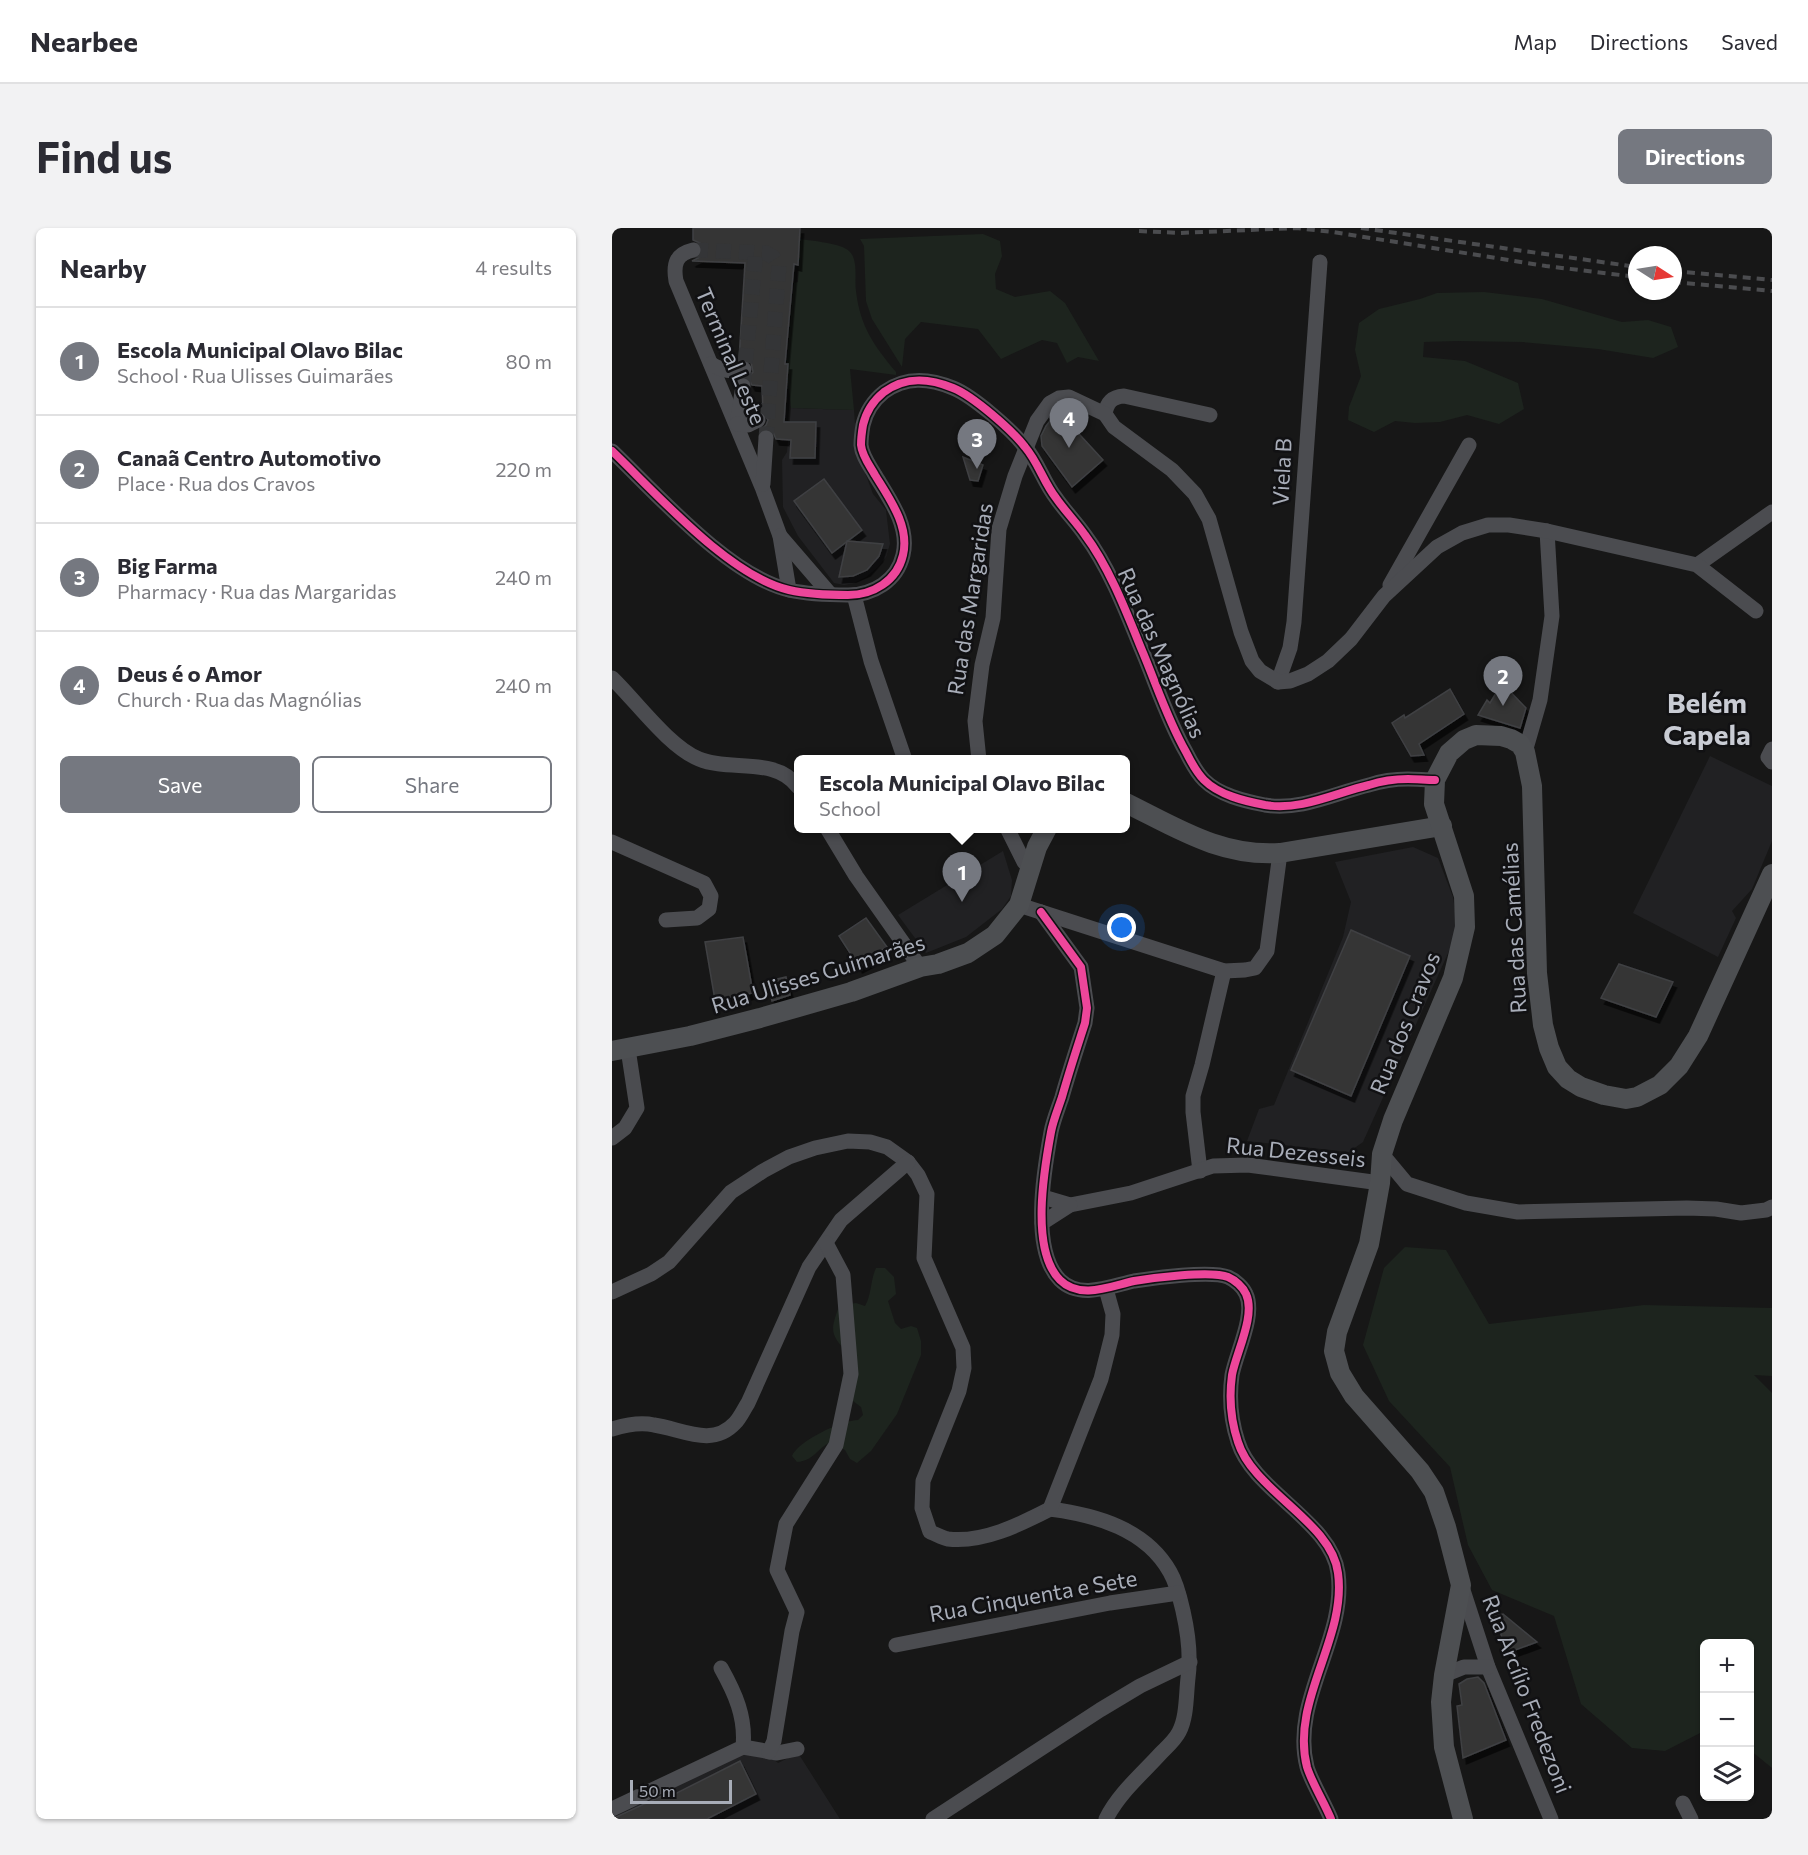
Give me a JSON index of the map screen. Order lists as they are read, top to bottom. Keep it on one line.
{"streets":{"main road":["Rua das Camélias","Rua Ulisses Guimarães","Rua dos Cravos"],"street":["Terminal Leste","Viela B","Rua das Margaridas","Rua das Magnólias","Rua Dezesseis","Rua Cinquenta e Sete","Rua Arcílio Fredezoni"]},"crossings":[["Rua das Margaridas","Rua das Magnólias"],["Rua das Magnólias","Rua dos Cravos"],["Rua das Camélias","Rua dos Cravos"],["Rua dos Cravos","Rua Dezesseis"],["Rua dos Cravos","Rua Arcílio Fredezoni"]],"districts":["Belém Capela"],"scale_bar":"50 m","north":"right","page":{"header":"Nearbee","nav":["Map","Directions","Saved"],"buttons":["Directions",["Save","Share"]],"title":"Find us","heading":["Nearby","4 results"],"list":[{"mark":"1","name":"Escola Municipal Olavo Bilac","note":"School · Rua Ulisses Guimarães","value":"80 m"},{"mark":"2","name":"Canaã Centro Automotivo","note":"Place · Rua dos Cravos","value":"220 m"},{"mark":"3","name":"Big Farma","note":"Pharmacy · Rua das Margaridas","value":"240 m"},{"mark":"4","name":"Deus é o Amor","note":"Church · Rua das Magnólias","value":"240 m"}],"pins":["4","3","2","1"],"popup":["Escola Municipal Olavo Bilac","School"],"map_buttons":["+","−"],"scale":"50 m"}}
